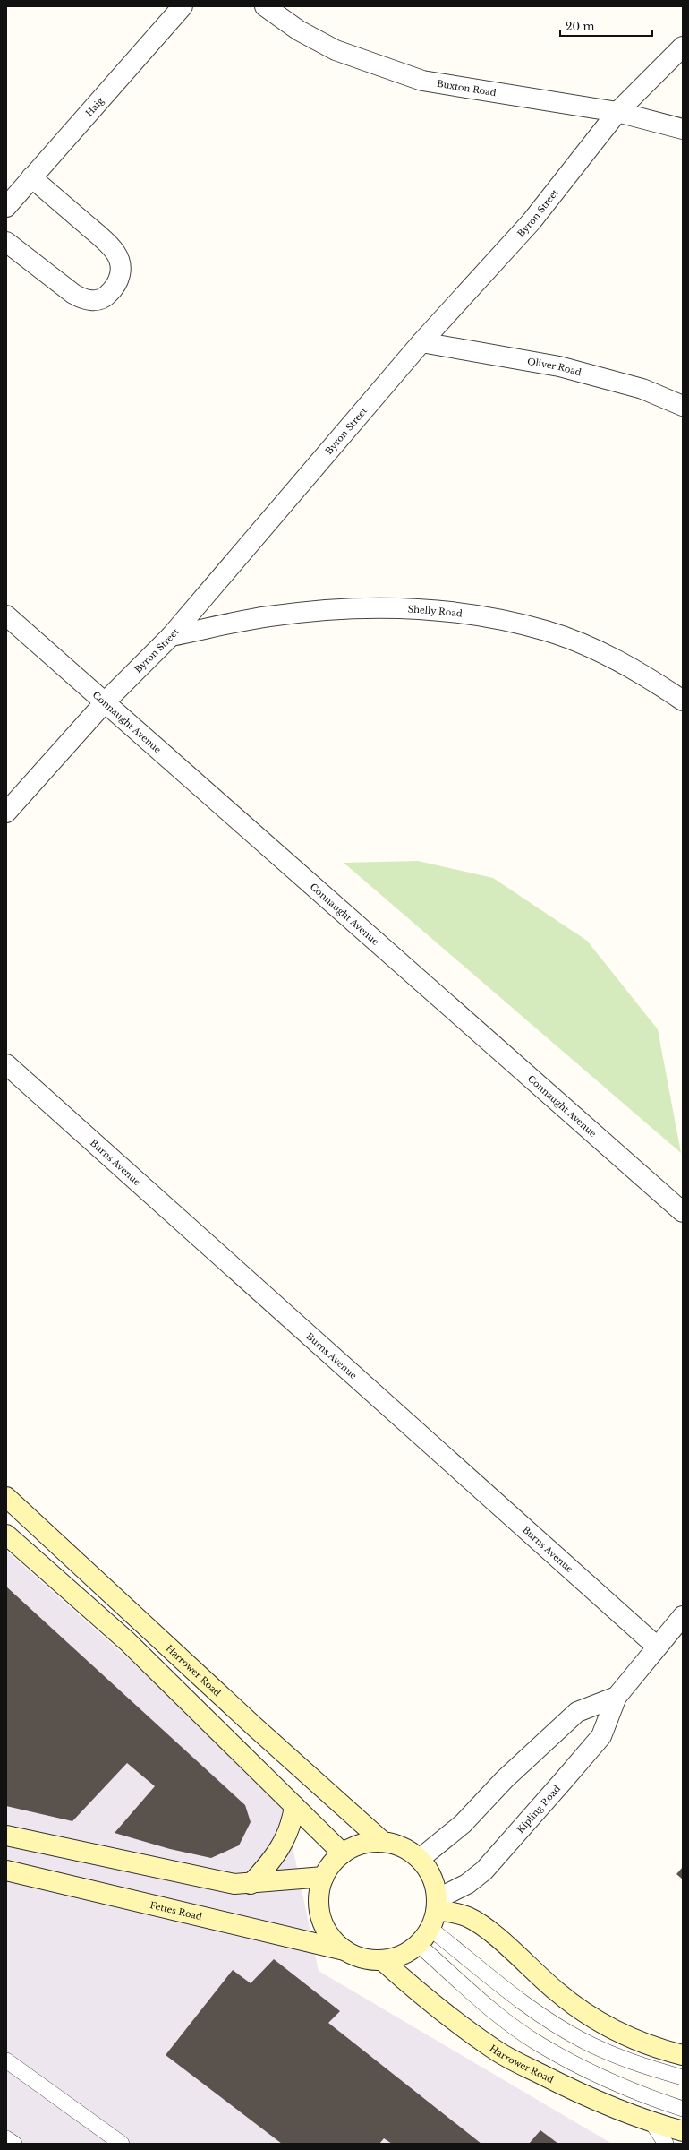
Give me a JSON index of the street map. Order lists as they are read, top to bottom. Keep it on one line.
{"streets":{"main road":["Harrower Road","Fettes Road"],"street":["Buxton Road","Haig","Byron Street","Oliver Road","Shelly Road","Connaught Avenue","Burns Avenue","Kipling Road"]},"crossings":[["Buxton Road","Byron Street"],["Byron Street","Oliver Road"],["Byron Street","Shelly Road"],["Byron Street","Connaught Avenue"],["Burns Avenue","Kipling Road"],["Harrower Road","Kipling Road"],["Harrower Road","Fettes Road"],["Kipling Road","Fettes Road"]],"scale_bar":"20 m"}
